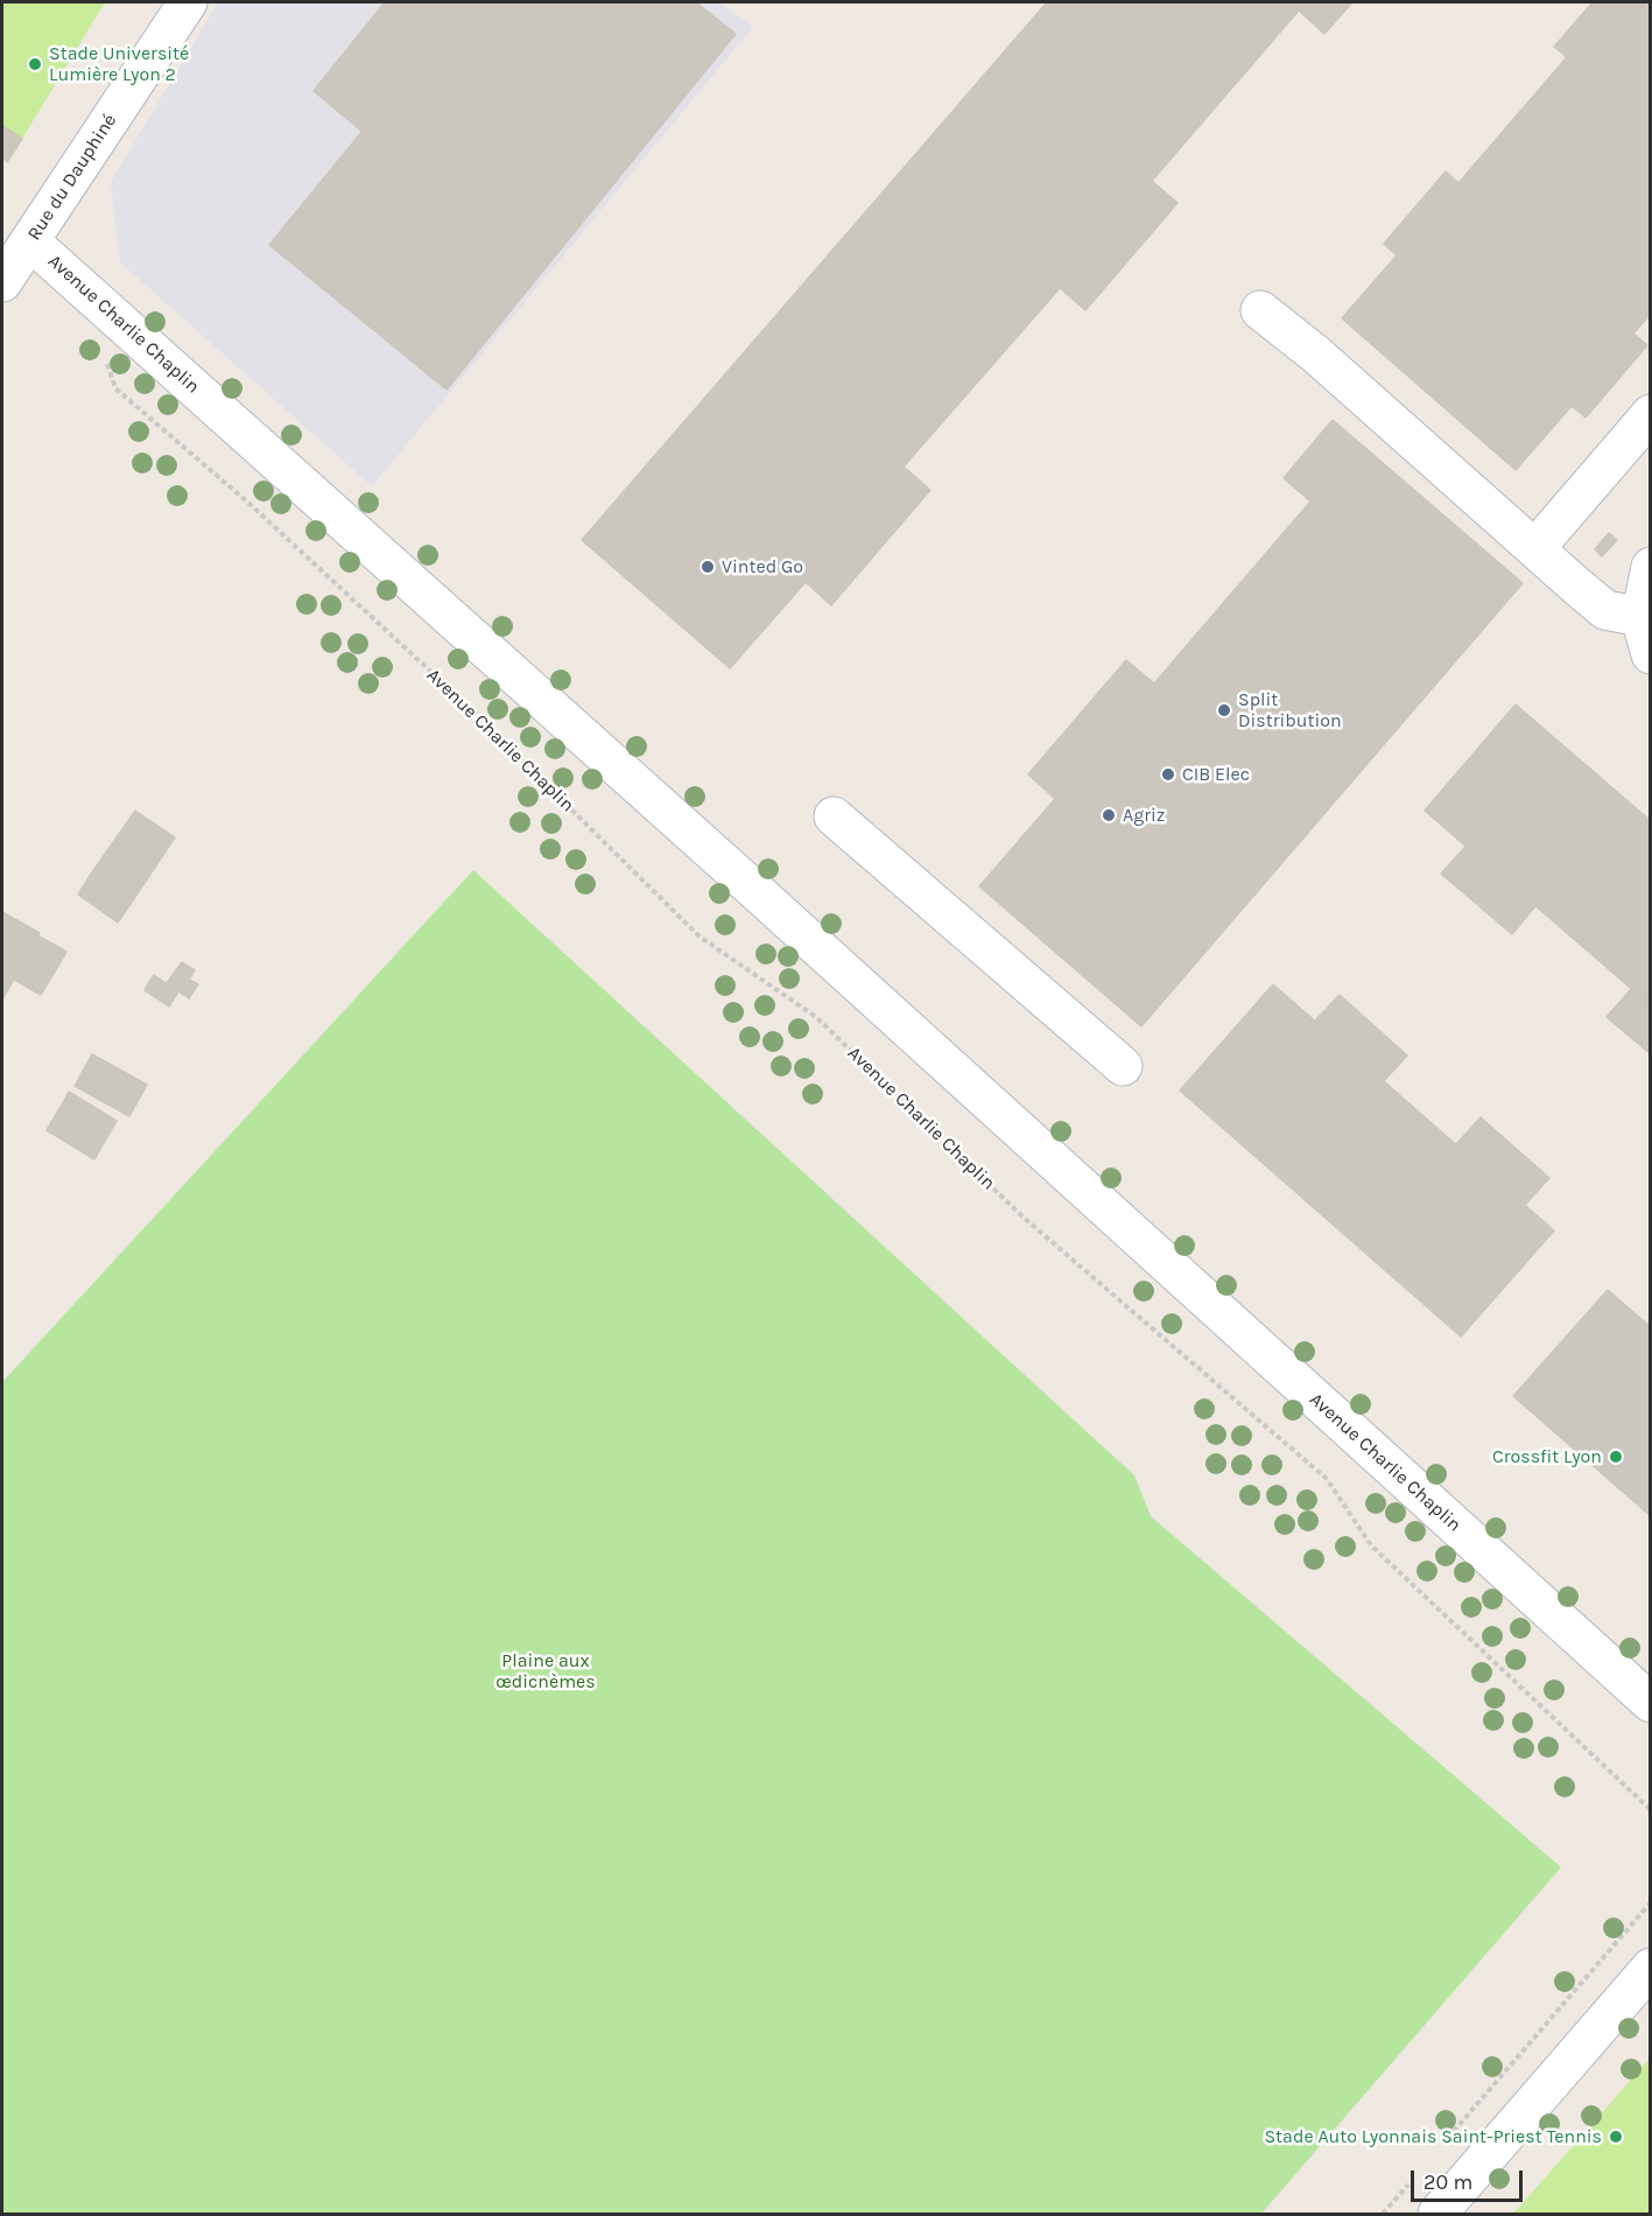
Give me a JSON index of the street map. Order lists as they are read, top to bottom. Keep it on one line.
{"streets":{"street":["Rue du Dauphiné","Avenue Charlie Chaplin"]},"crossings":[["Rue du Dauphiné","Avenue Charlie Chaplin"]],"parks":["Plaine aux œdicnèmes"],"places":["Stade Université Lumière Lyon 2","Vinted Go","Split Distribution","CIB Elec","Agriz","Crossfit Lyon","Stade Auto Lyonnais Saint-Priest Tennis"],"scale_bar":"20 m"}
